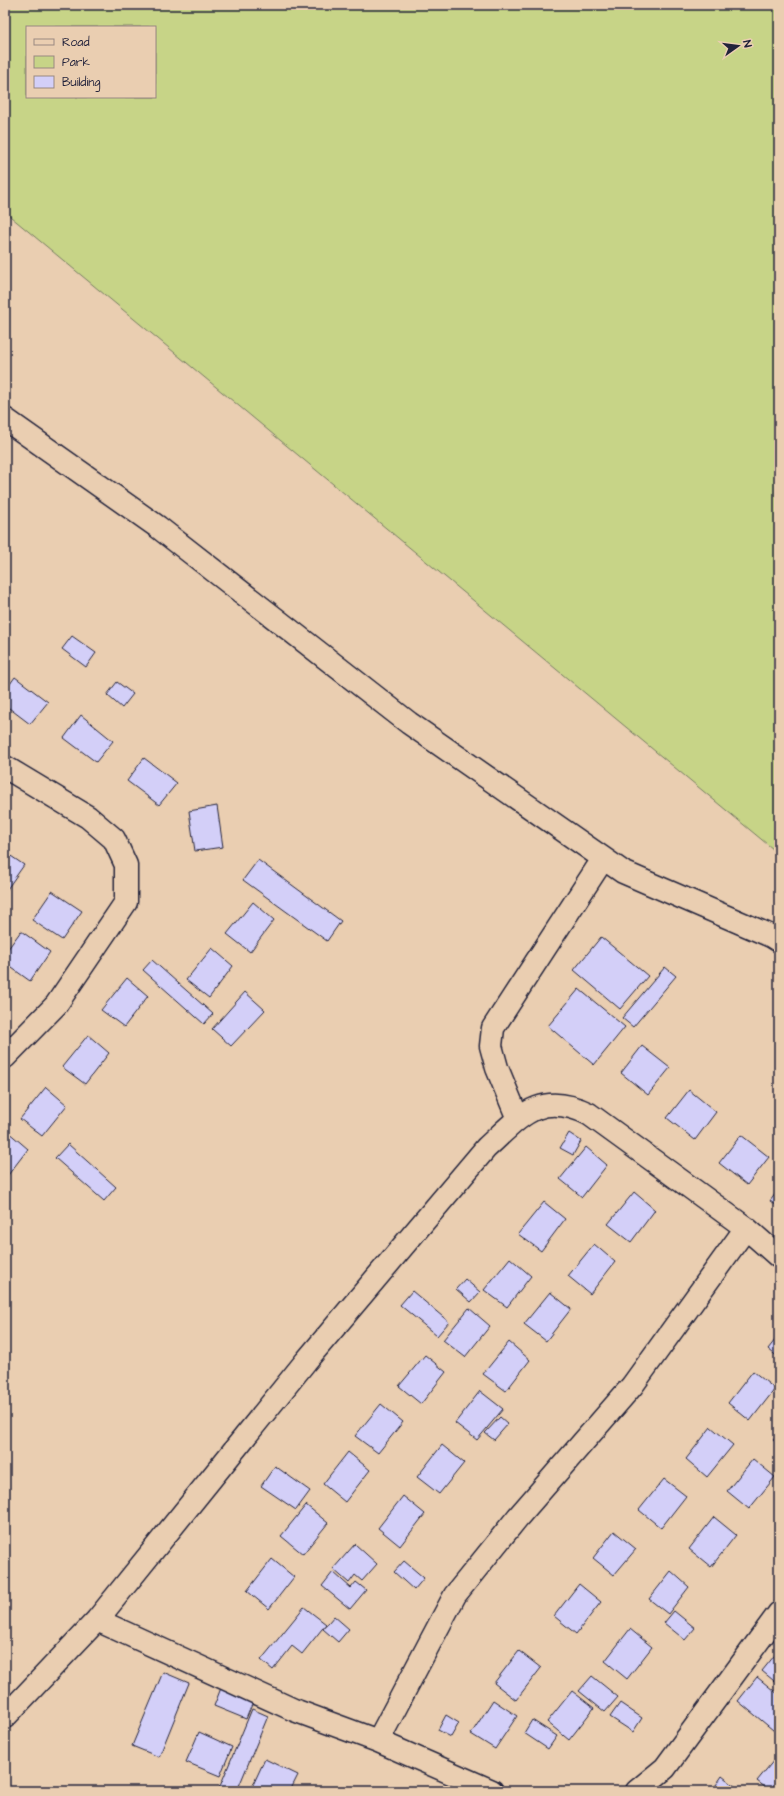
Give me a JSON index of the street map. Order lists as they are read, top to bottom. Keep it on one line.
{"legend":["Road","Park","Building"],"north":"right"}
